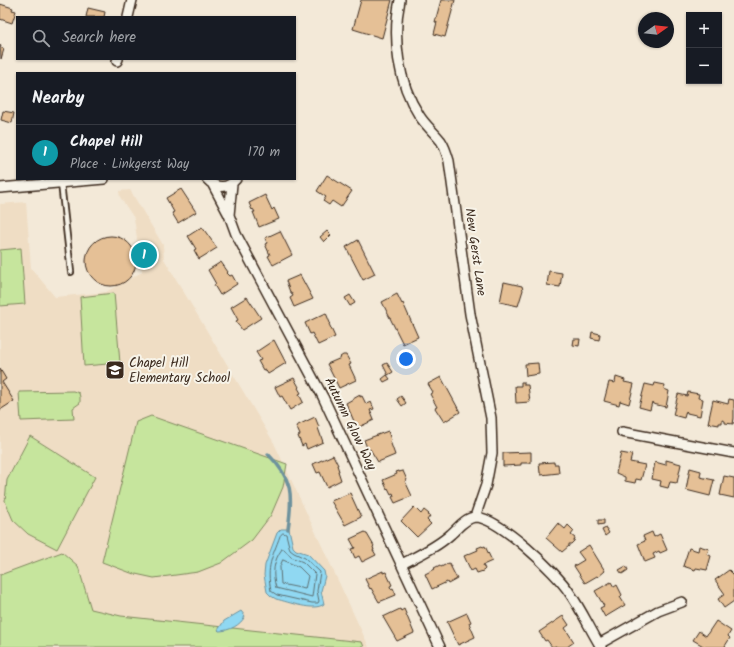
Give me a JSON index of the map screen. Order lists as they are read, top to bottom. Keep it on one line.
{"streets":{"street":["New Gerst Lane","Autumn Glow Way"]},"places":{"school or university":["Chapel Hill Elementary School"]},"north":"right","page":{"map_buttons":["+","−"],"search":"Search here","heading":"Nearby","list":[{"mark":"1","name":"Chapel Hill","note":"Place · Linkgerst Way","value":"170 m"}],"pins":"1"}}
